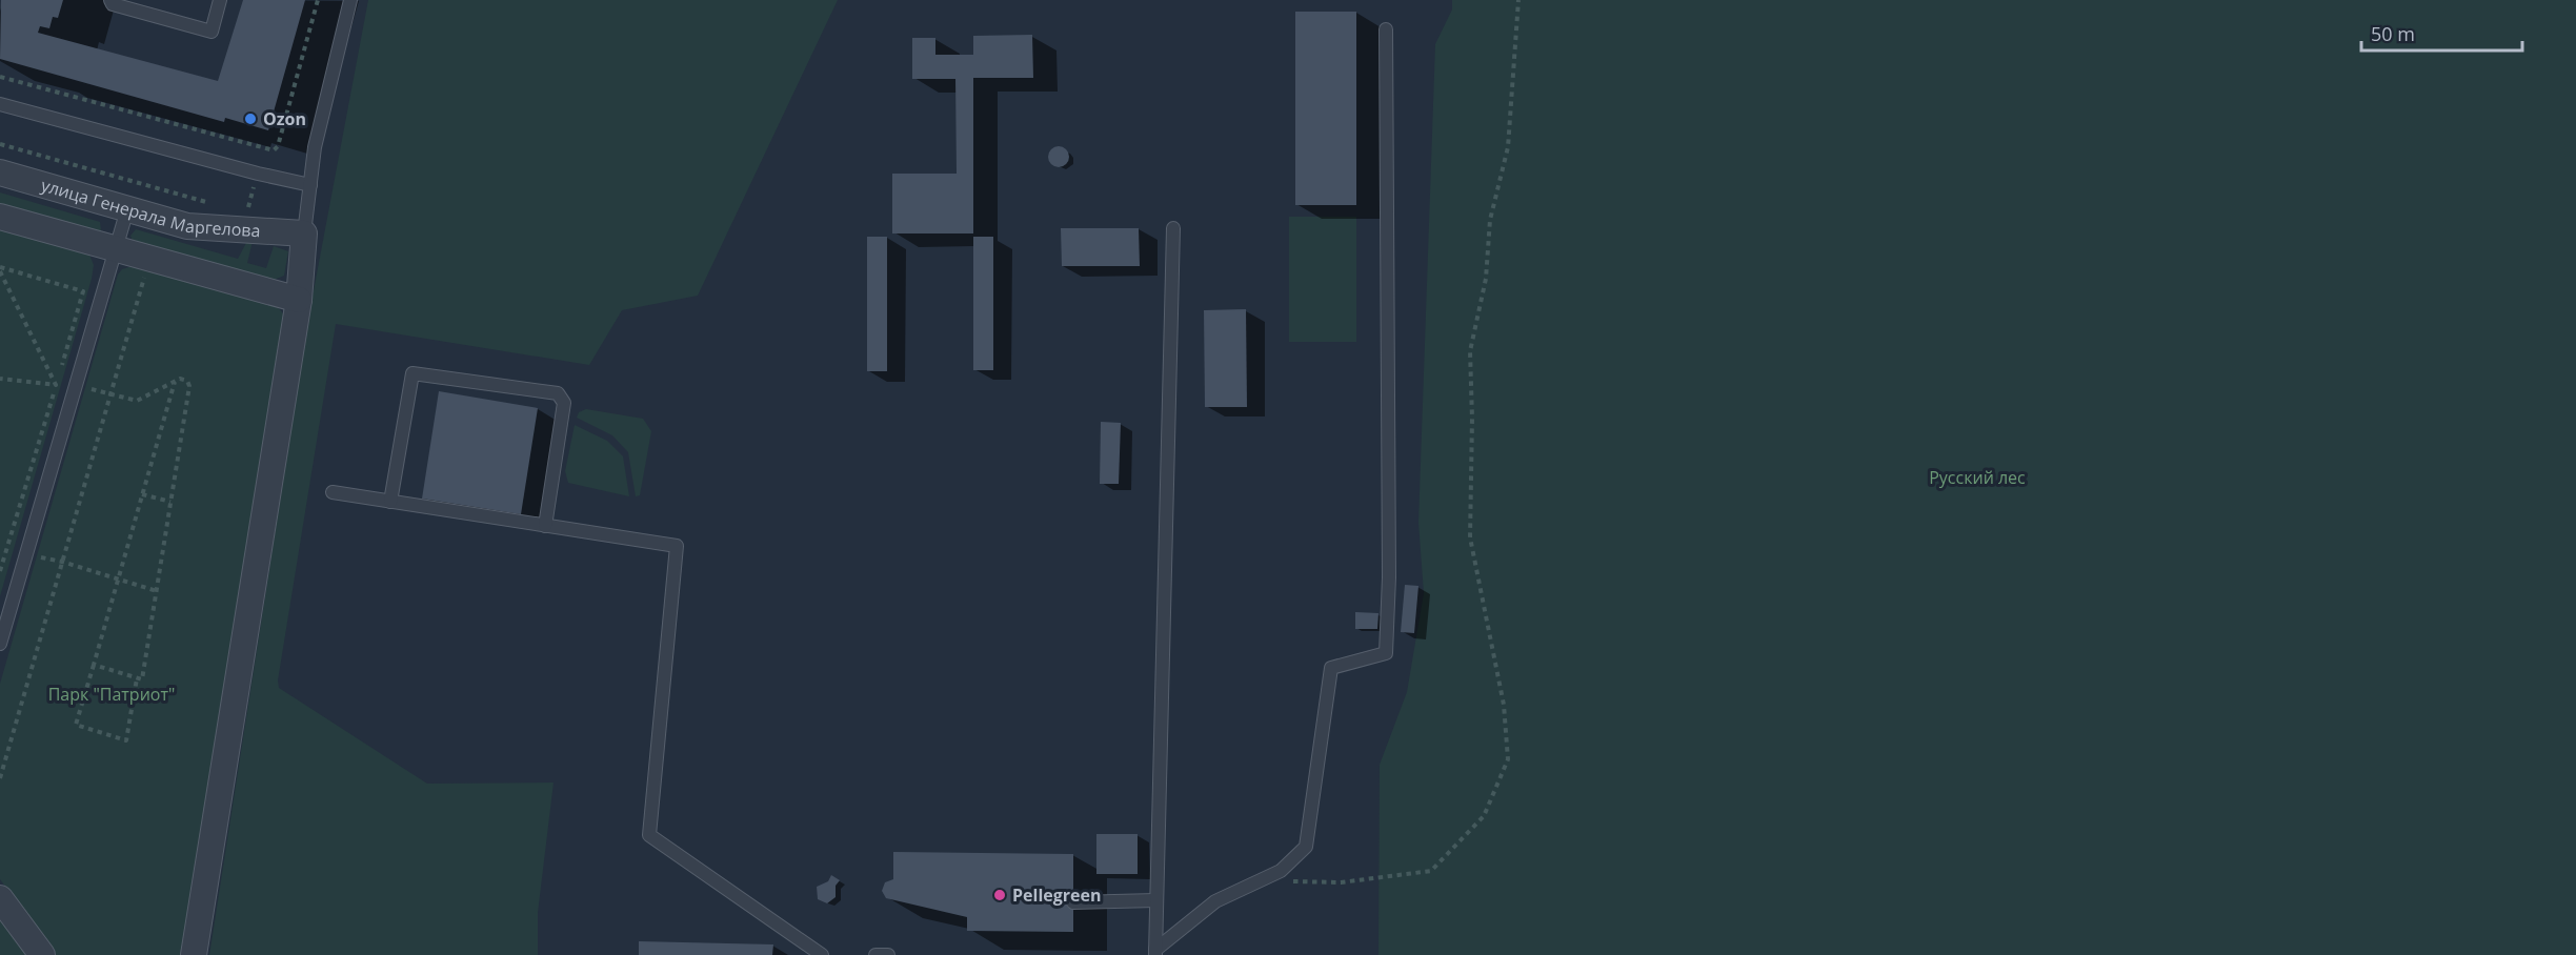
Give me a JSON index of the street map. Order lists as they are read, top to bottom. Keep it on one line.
{"streets":{"street":["улица Генерала Маргелова"]},"parks":["Русский лес","Парк \"Патриот\""],"places":["Ozon","Pellegreen"],"scale_bar":"50 m"}
